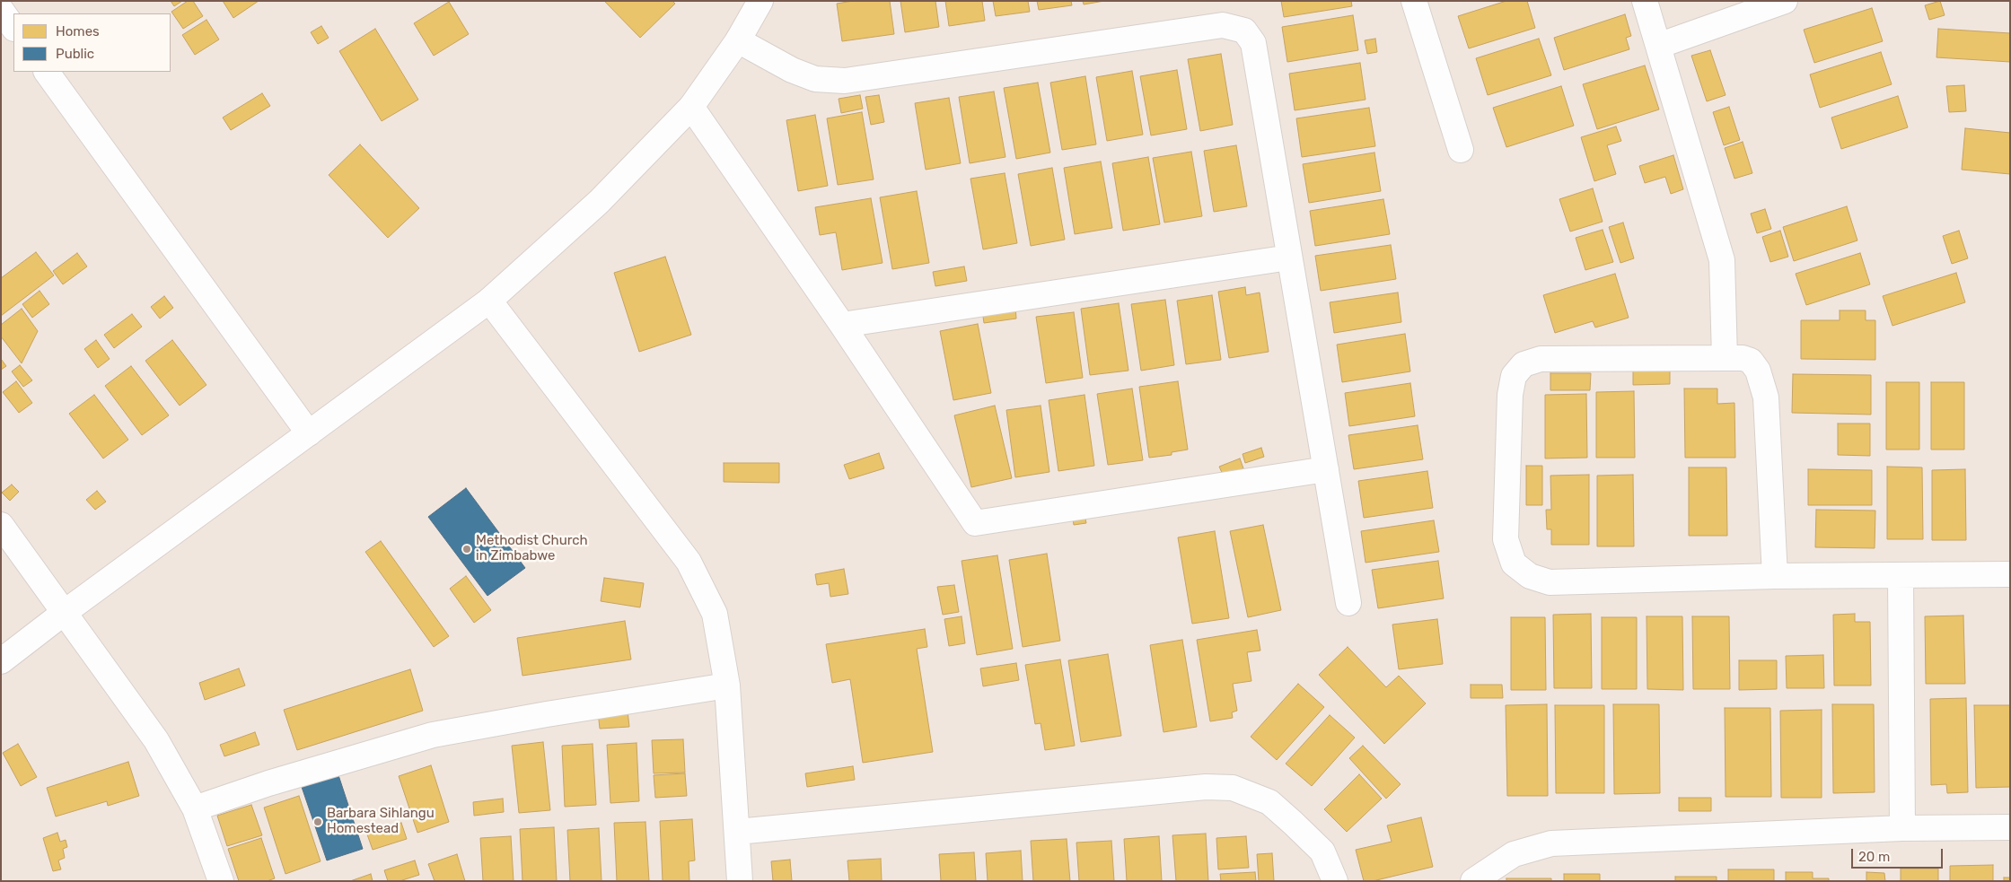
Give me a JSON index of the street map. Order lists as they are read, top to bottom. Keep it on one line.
{"places":["Methodist Church in Zimbabwe","Barbara Sihlangu Homestead"],"legend":["Homes","Public"],"scale_bar":"20 m"}
